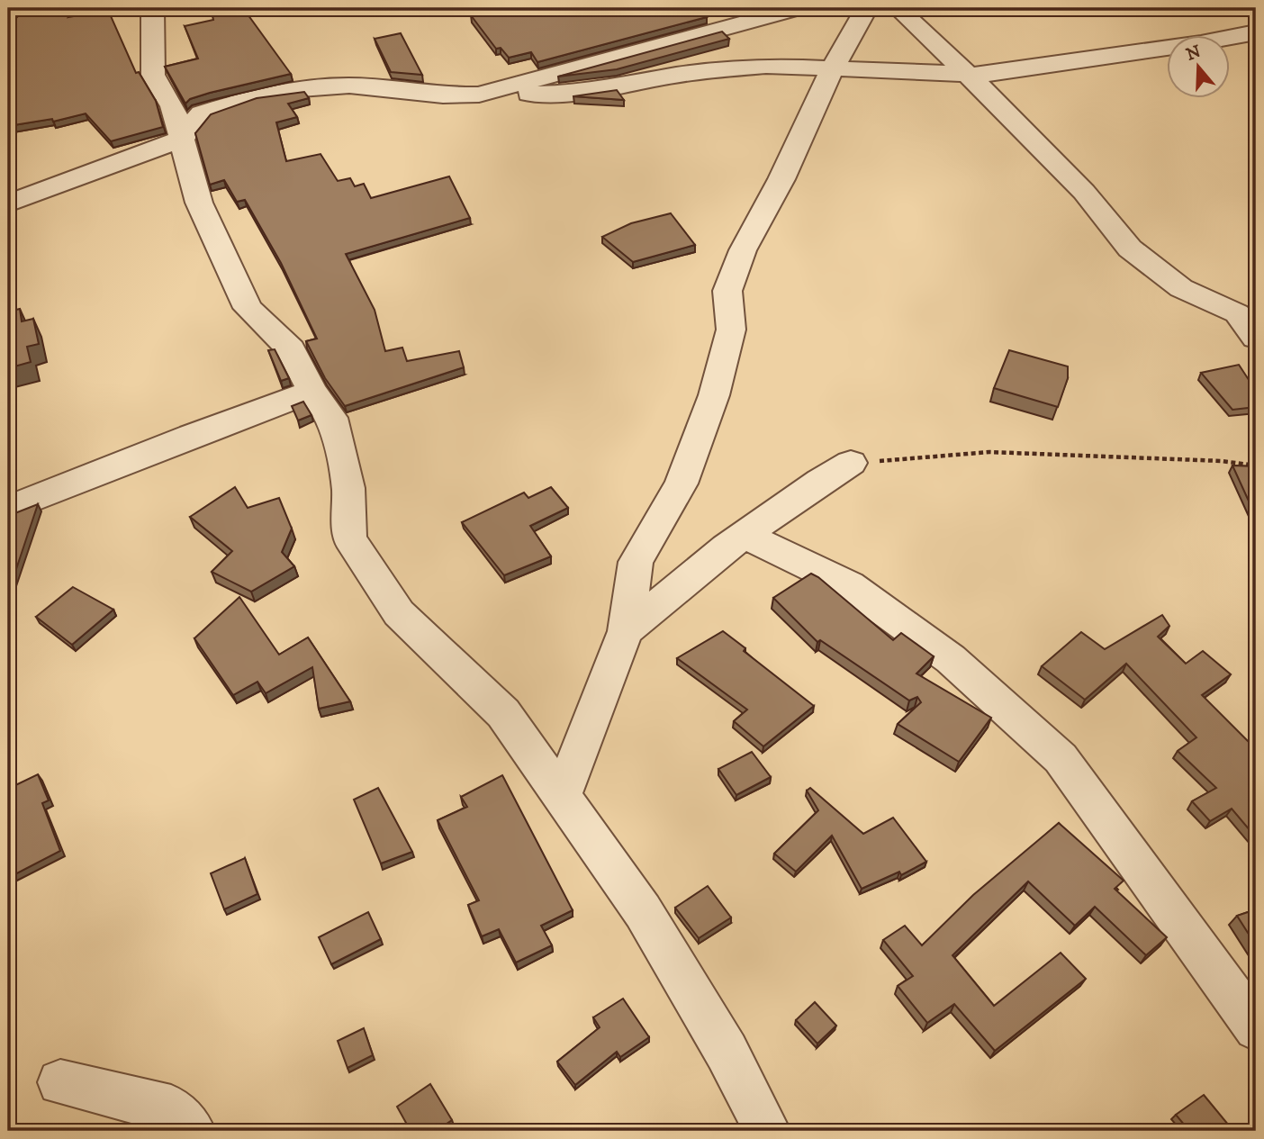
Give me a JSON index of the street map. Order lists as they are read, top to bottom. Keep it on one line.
{"north":"top"}
